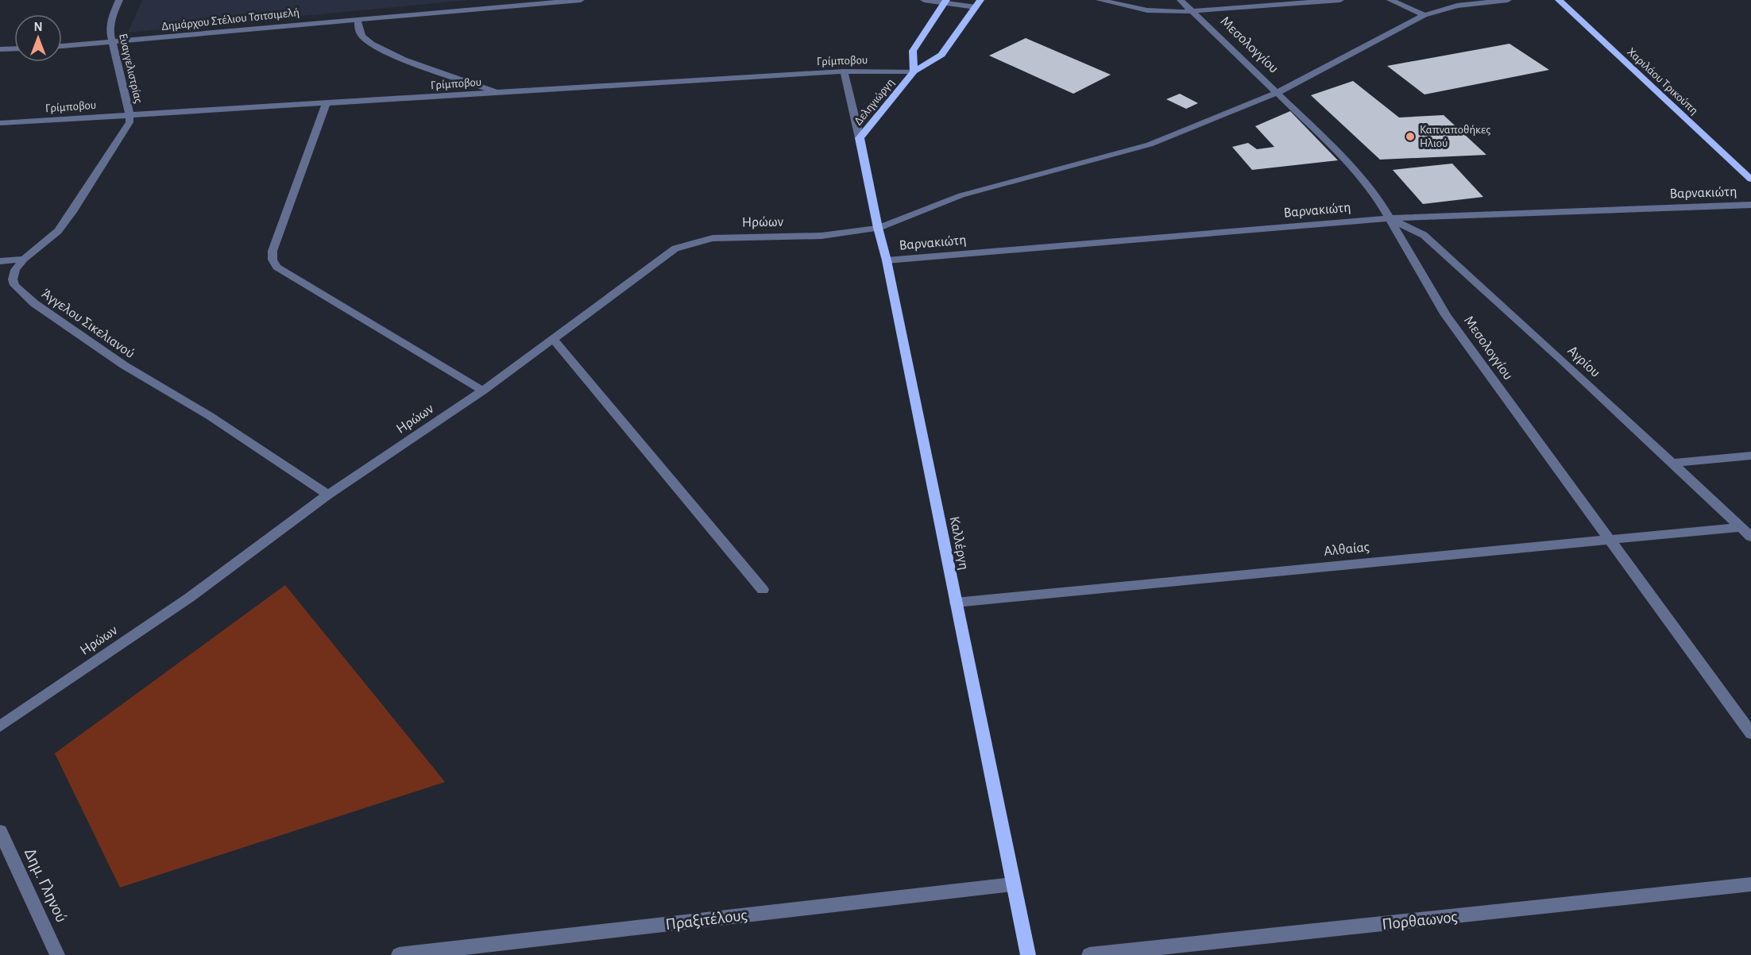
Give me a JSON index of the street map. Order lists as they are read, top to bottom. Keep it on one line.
{"streets":{"main road":["Χαριλάου Τρικούπη","Δεληγιώργη","Καλλέργη"],"street":["Δημάρχου Στέλιου Τσιτσιμελή","Μεσολογγίου","Γρίμποβου","Ευαγγελιστρίας","Βαρνακιώτη","Ηρώων","Άγγελου Σικελιανού","Αγρίου","Αλθαίας","Δημ. Γληνού","Πραξιτέλους","Πορθαωνος"]},"crossings":[["Δημάρχου Στέλιου Τσιτσιμελή","Ευαγγελιστρίας"],["Μεσολογγίου","Βαρνακιώτη"],["Μεσολογγίου","Ηρώων"],["Μεσολογγίου","Αγρίου"],["Μεσολογγίου","Αλθαίας"],["Γρίμποβου","Ευαγγελιστρίας"],["Γρίμποβου","Δεληγιώργη"],["Γρίμποβου","Άγγελου Σικελιανού"],["Ευαγγελιστρίας","Άγγελου Σικελιανού"],["Δεληγιώργη","Καλλέργη"],["Βαρνακιώτη","Αγρίου"],["Βαρνακιώτη","Καλλέργη"],["Ηρώων","Άγγελου Σικελιανού"],["Ηρώων","Καλλέργη"],["Αγρίου","Αλθαίας"],["Καλλέργη","Αλθαίας"],["Καλλέργη","Πραξιτέλους"]],"places":["Καπναποθήκες Ηλιού"],"north":"top"}
